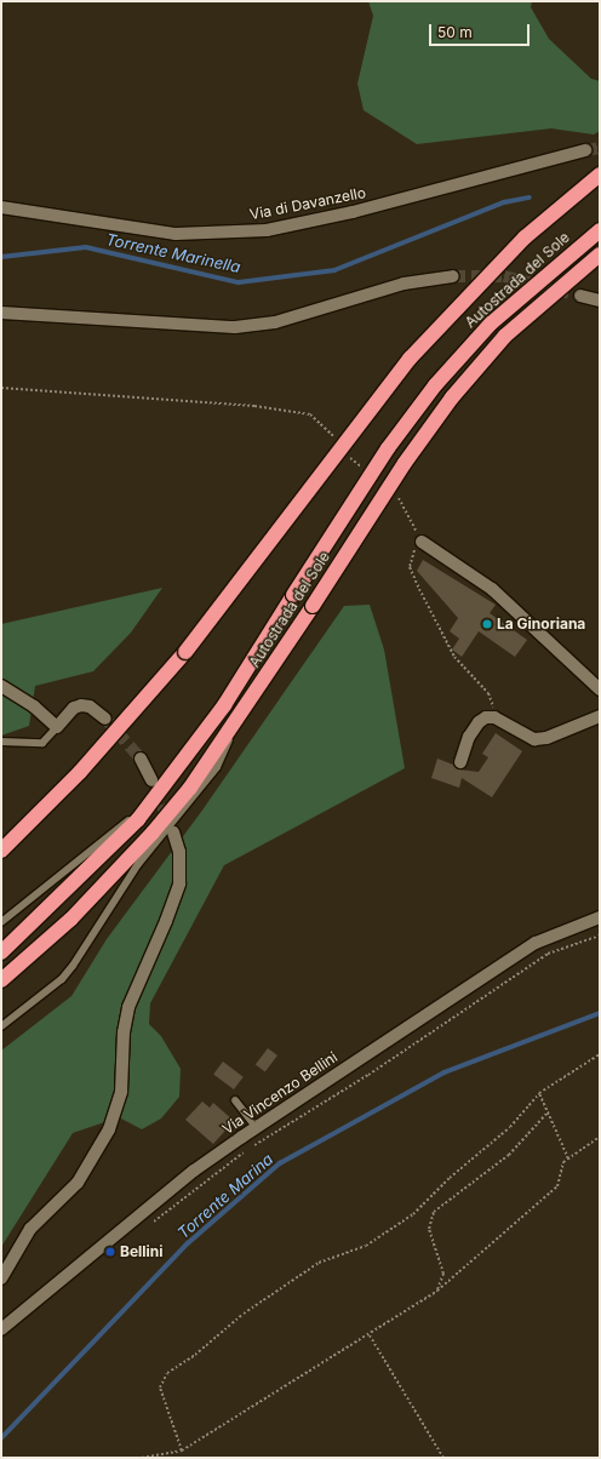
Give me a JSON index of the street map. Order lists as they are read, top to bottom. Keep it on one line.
{"streets":{"highway":["Autostrada del Sole"],"street":["Via di Davanzello","Via Vincenzo Bellini"]},"water":["Torrente Marinella","Torrente Marina"],"places":["La Ginoriana","Bellini"],"scale_bar":"50 m"}
